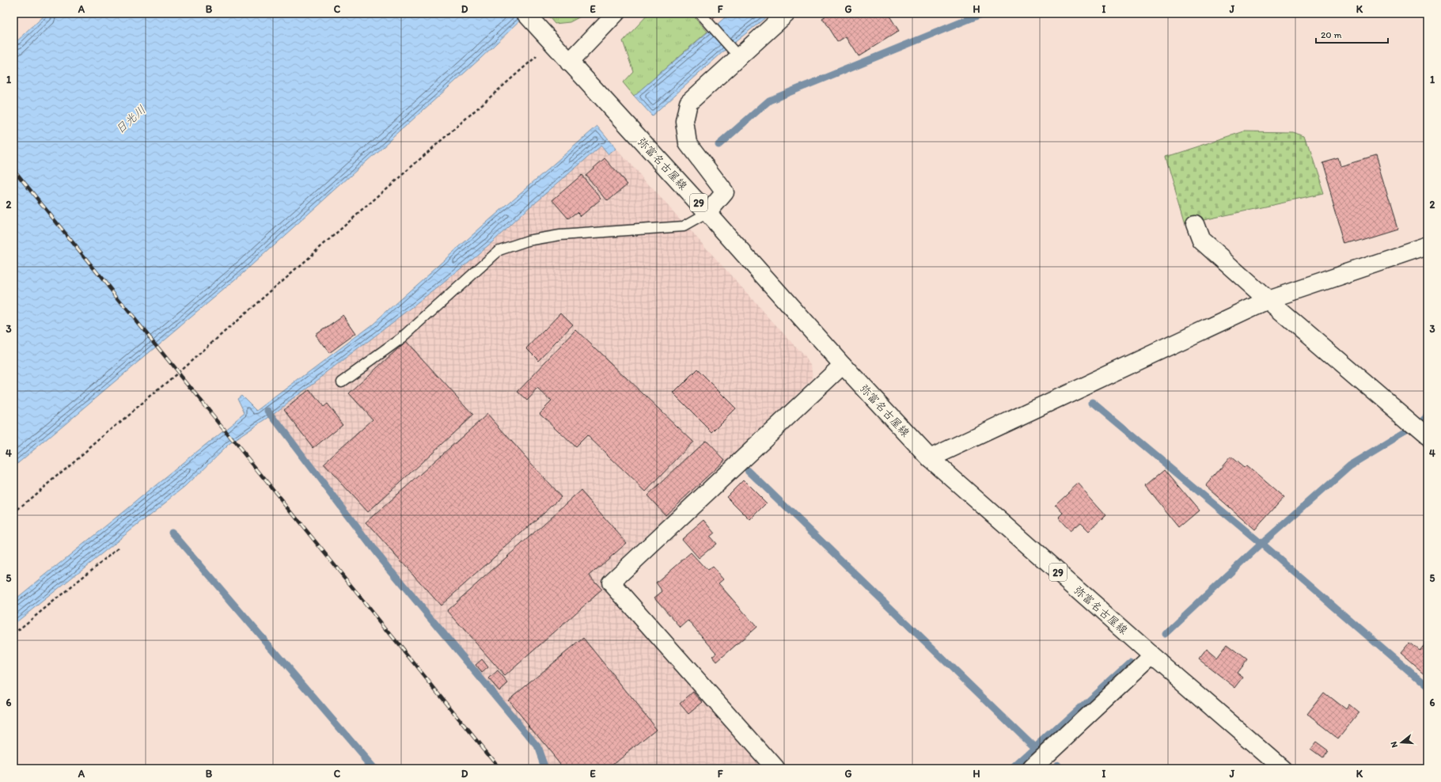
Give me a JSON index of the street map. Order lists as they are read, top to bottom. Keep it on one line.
{"streets":{"street":["弥富名古屋線","29"]},"water":["日光川"],"scale_bar":"20 m","north":"left","grid":{"columns":["A","B","C","D","E","F","G","H","I","J","K"],"rows":["1","2","3","4","5","6"]}}
